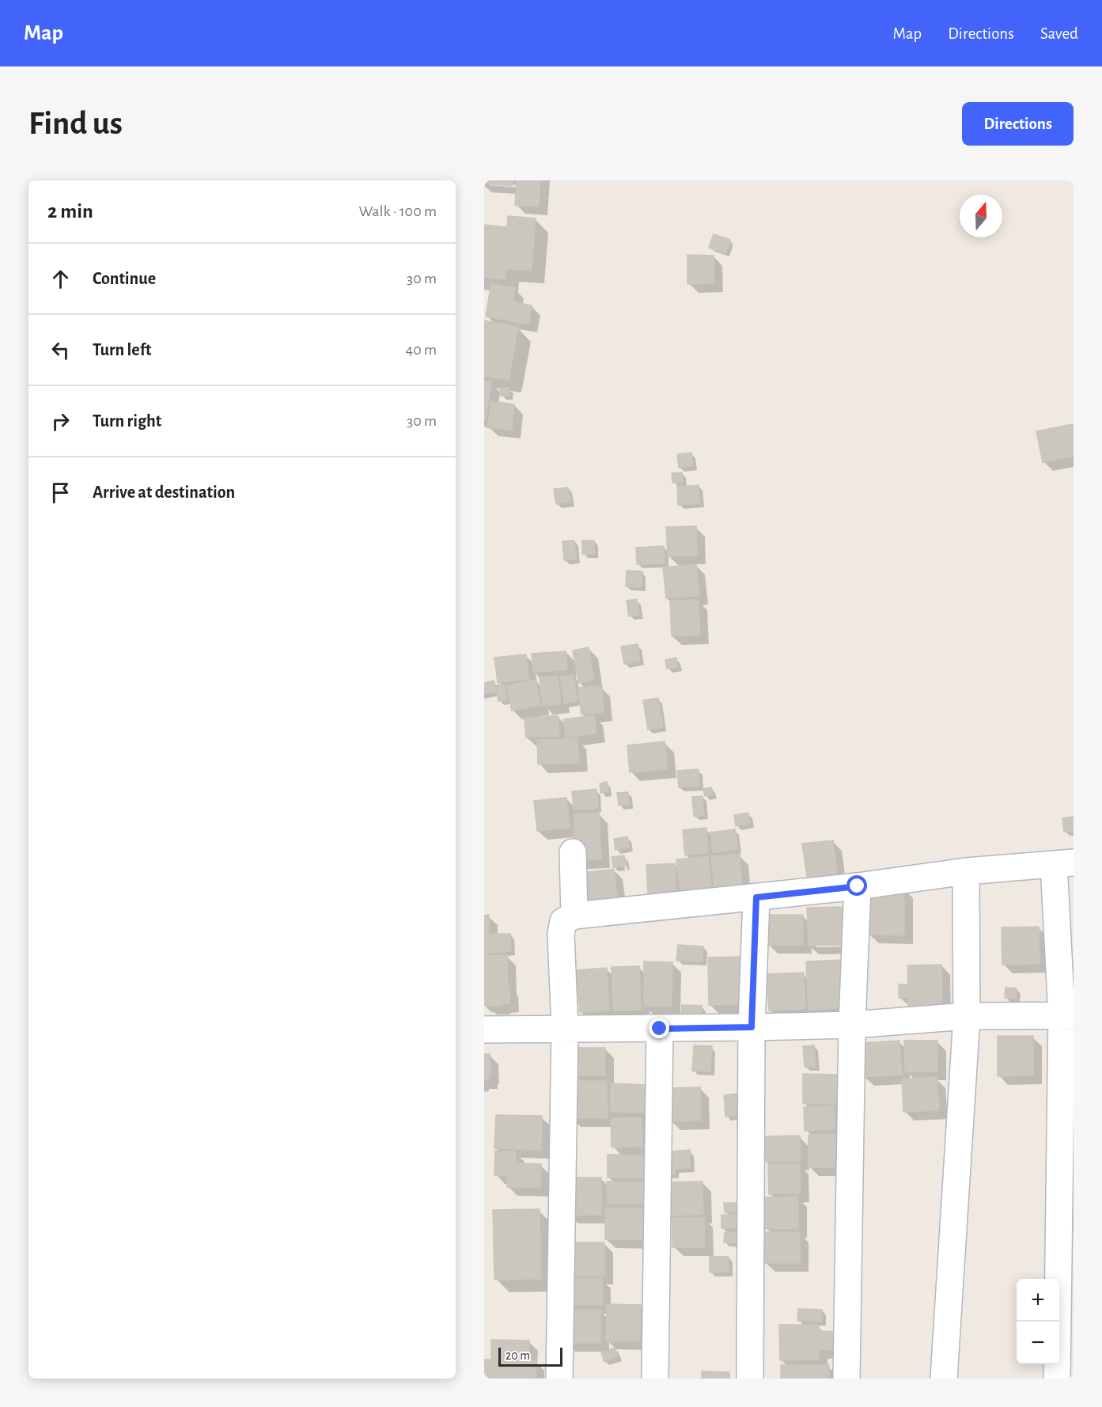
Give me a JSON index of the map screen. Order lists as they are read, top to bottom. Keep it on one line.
{"scale_bar":"20 m","north":"top","page":{"header":"Map","nav":["Map","Directions","Saved"],"buttons":"Directions","title":"Find us","heading":["2 min","Walk · 100 m"],"list":[["Continue","30 m"],["Turn left","40 m"],["Turn right","30 m"],"Arrive at destination"],"map_buttons":["+","−"],"scale":"20 m"}}
